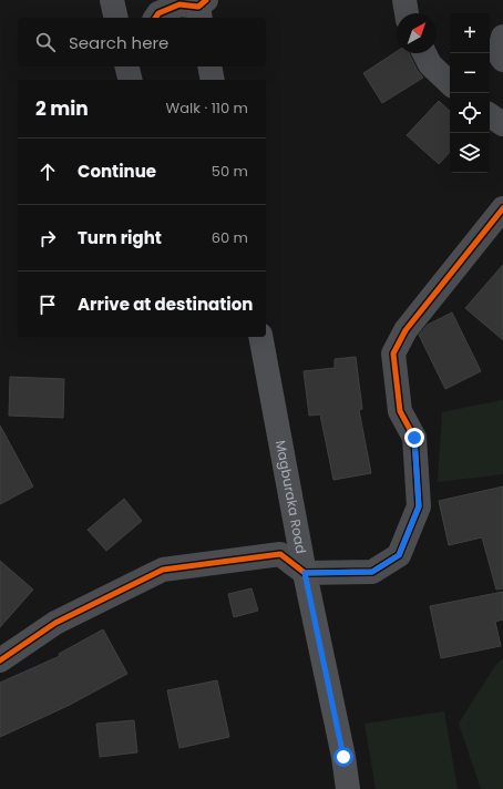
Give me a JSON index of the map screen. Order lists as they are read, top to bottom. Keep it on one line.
{"streets":{"main road":["Magburaka Road"]},"north":"top right","page":{"map_buttons":["+","−"],"search":"Search here","heading":["2 min","Walk · 110 m"],"list":[["Continue","50 m"],["Turn right","60 m"],"Arrive at destination"]}}
